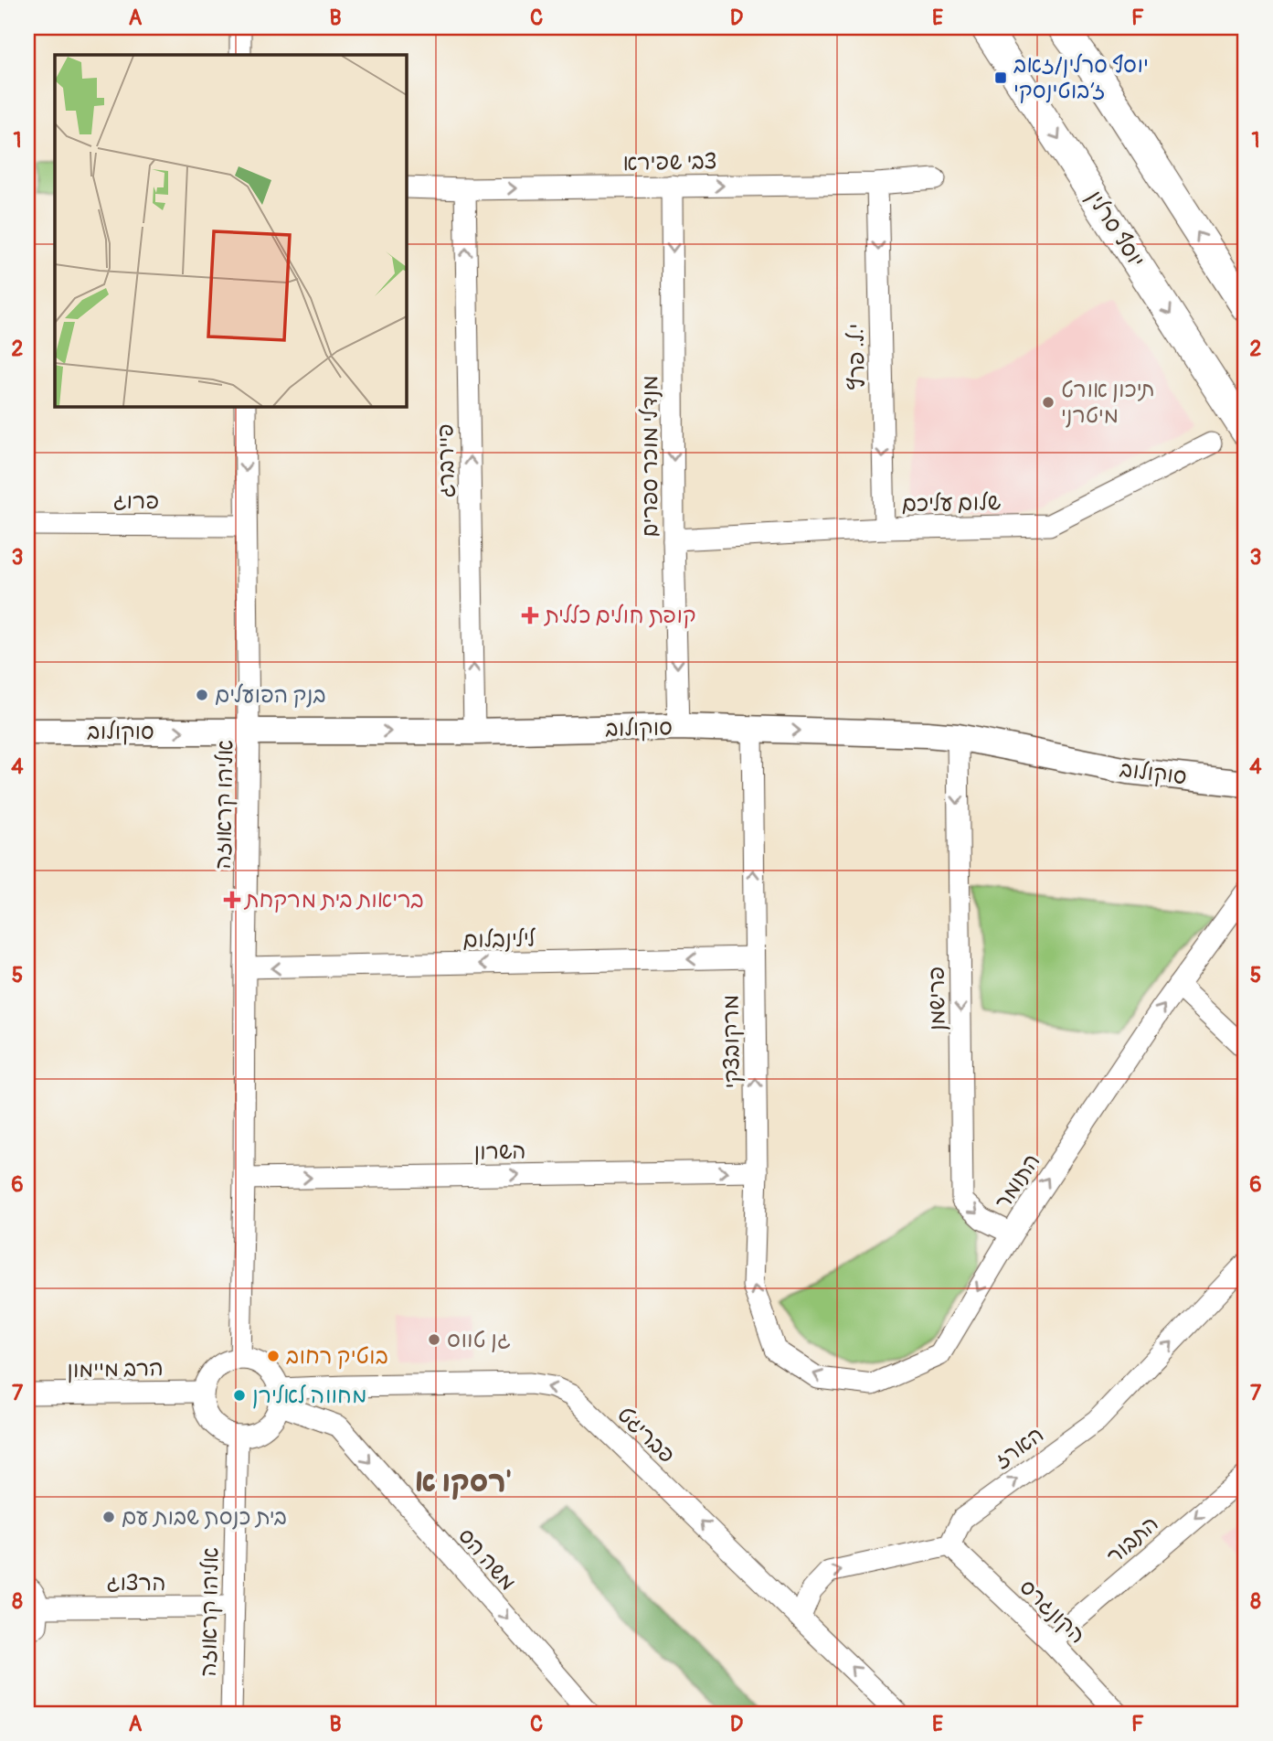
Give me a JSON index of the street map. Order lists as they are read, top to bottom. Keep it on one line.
{"streets":{"main road":["יוסף סרלין"],"street":["צבי שפירא","י.ל. פרץ","מנדלי מוכר ספרים","פיירברג","פרוג","שלום עליכם","סוקולוב","אליהו קראוזה","לילינבלום","פרישמן","מרקובצקי","השרון","התומר","הרב מיימון","פבריגט","הארז","התבור","משה הס","הרצוג","הקונגרס"]},"crossings":[["צבי שפירא","י.ל. פרץ"],["צבי שפירא","מנדלי מוכר ספרים"],["צבי שפירא","פיירברג"],["י.ל. פרץ","שלום עליכם"],["מנדלי מוכר ספרים","שלום עליכם"],["מנדלי מוכר ספרים","סוקולוב"],["פיירברג","סוקולוב"],["פרוג","אליהו קראוזה"],["סוקולוב","אליהו קראוזה"],["סוקולוב","פרישמן"],["סוקולוב","מרקובצקי"],["אליהו קראוזה","לילינבלום"],["אליהו קראוזה","השרון"],["אליהו קראוזה","הרב מיימון"],["אליהו קראוזה","פבריגט"],["אליהו קראוזה","משה הס"],["אליהו קראוזה","הרצוג"],["לילינבלום","מרקובצקי"],["פרישמן","התומר"],["מרקובצקי","השרון"],["מרקובצקי","התומר"],["הרב מיימון","פבריגט"],["הרב מיימון","משה הס"],["פבריגט","משה הס"],["הארז","הקונגרס"],["התבור","הקונגרס"]],"one_way":["צבי שפירא","י.ל. פרץ","מנדלי מוכר ספרים","פיירברג","סוקולוב","לילינבלום","פרישמן","מרקובצקי","השרון","פבריגט","הארז","התבור","משה הס"],"districts":["רסקו א'"],"places":{"transit":["יוסף סרלין/זאב ז׳בוטינסקי"],"other":["תיכון אורט מיטרני","בנק הפועלים","גן טווס","בוטיק רחוב","מחווה לאלירן","בית כנסת שבות עם"],"health":["קופת חולים כללית","בריאות בית מרקחת"]},"grid":{"columns":["A","B","C","D","E","F"],"rows":["1","2","3","4","5","6","7","8"]}}
